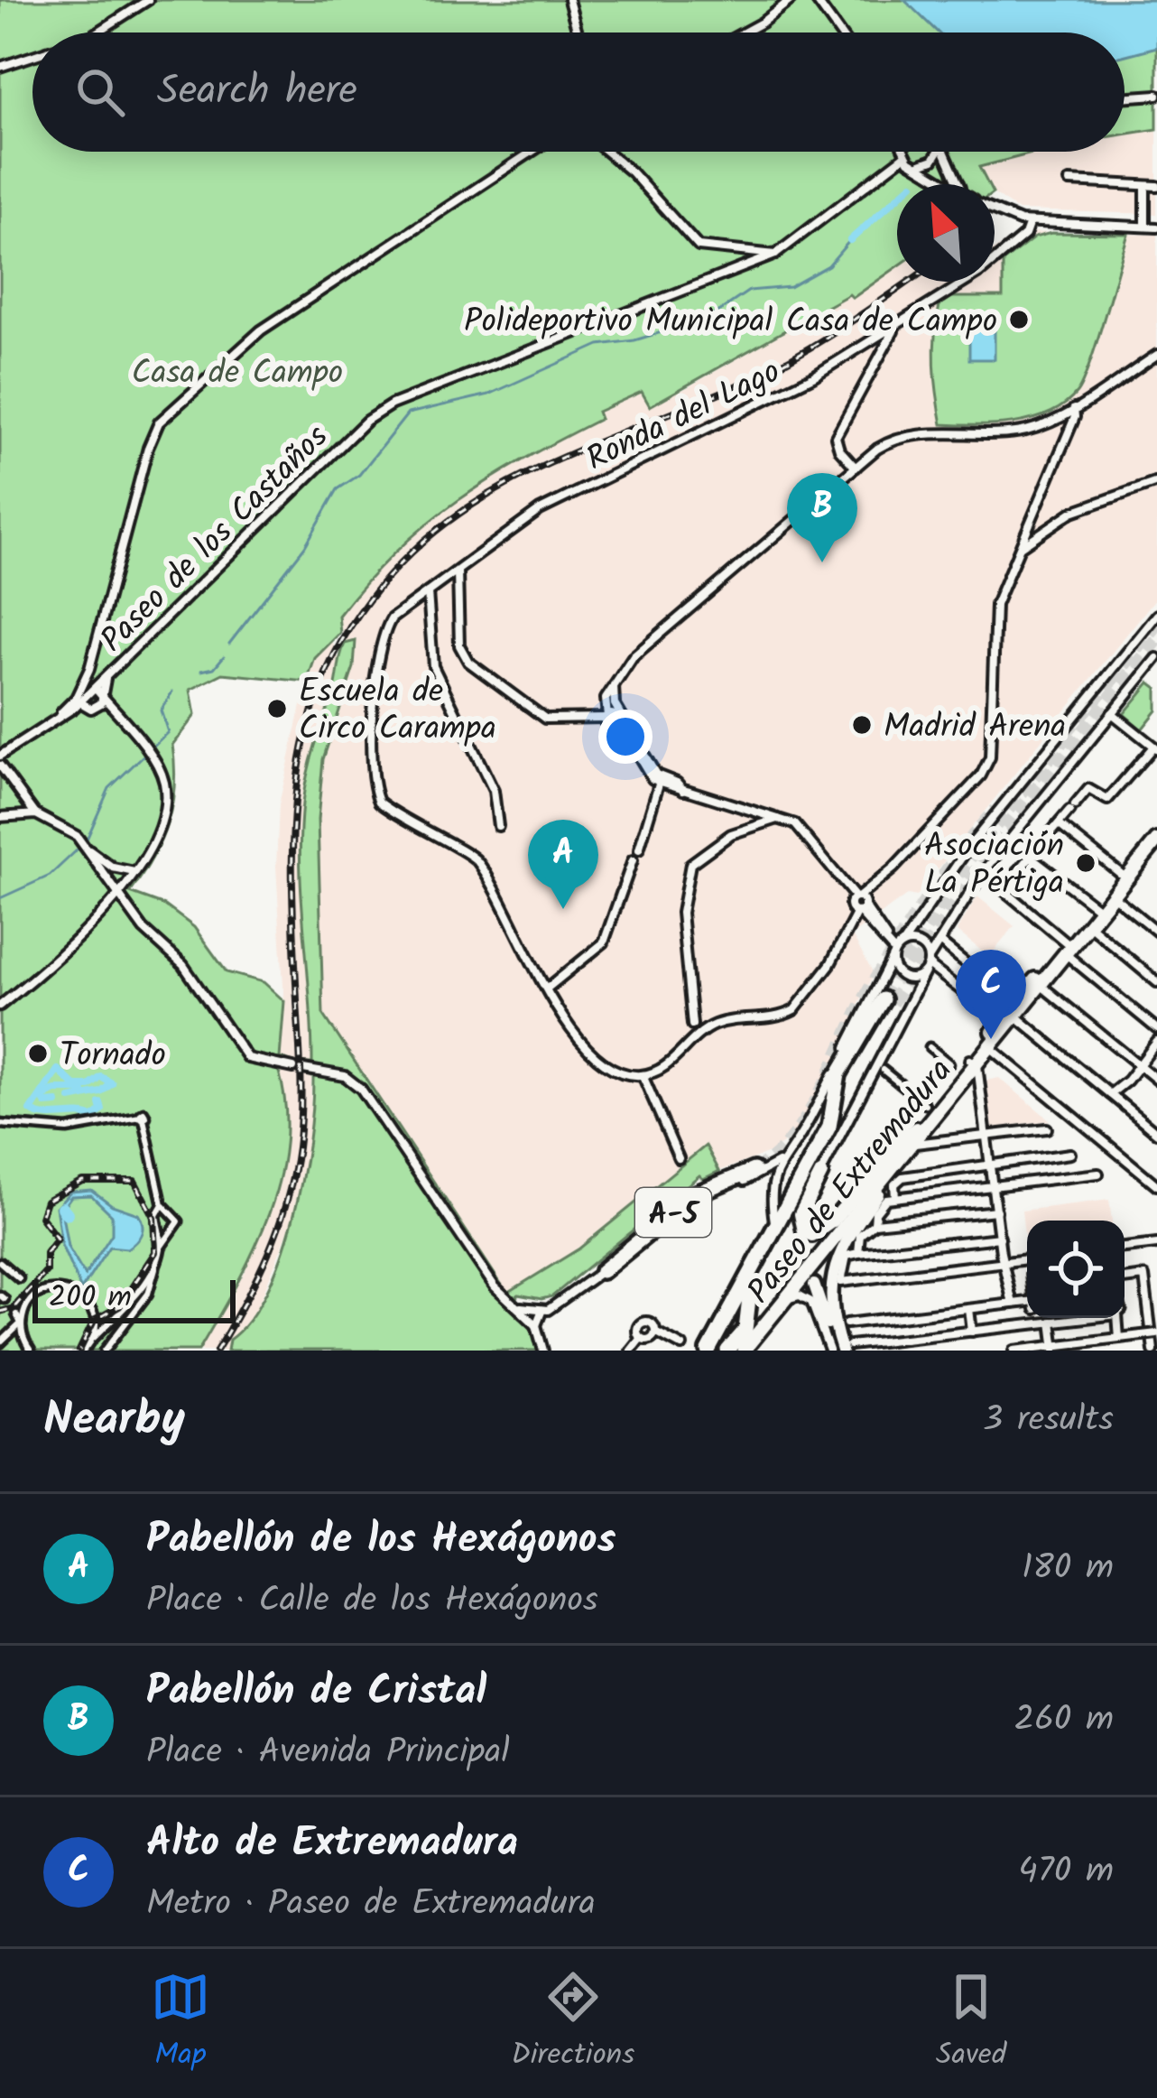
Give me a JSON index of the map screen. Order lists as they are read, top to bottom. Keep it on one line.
{"streets":{"highway":["A-5"],"main road":["Paseo de Extremadura"],"street":["Ronda del Lago","Paseo de los Castaños"]},"parks":["Casa de Campo"],"places":["Polideportivo Municipal Casa de Campo","Escuela de Circo Carampa","Madrid Arena","Asociación La Pértiga","Tornado"],"scale_bar":"200 m","north":"top left","page":{"search":"Search here","pins":["B","A","C"],"scale":"200 m","heading":["Nearby","3 results"],"list":[{"mark":"A","name":"Pabellón de los Hexágonos","note":"Place · Calle de los Hexágonos","value":"180 m"},{"mark":"B","name":"Pabellón de Cristal","note":"Place · Avenida Principal","value":"260 m"},{"mark":"C","name":"Alto de Extremadura","note":"Metro · Paseo de Extremadura","value":"470 m"}],"nav":["Map","Directions","Saved"]}}
